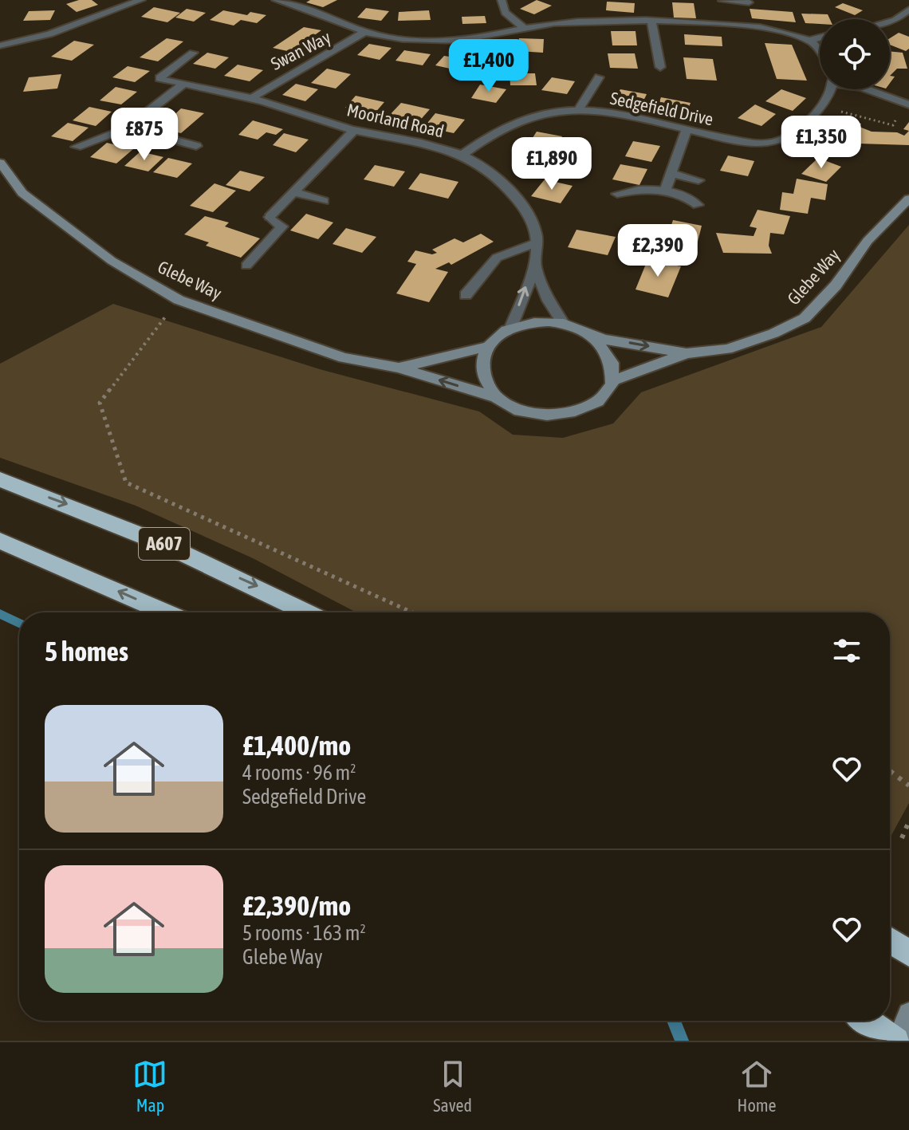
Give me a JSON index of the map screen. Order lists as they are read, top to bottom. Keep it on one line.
{"streets":{"highway":["A607"],"street":["Swan Way","Sedgefield Drive","Moorland Road","Glebe Way"]},"crossings":[["Swan Way","Moorland Road"],["Sedgefield Drive","Moorland Road"],["Moorland Road","Glebe Way"]],"page":{"price":["£1,400","£875","£1,350","£1,890","£2,390"],"heading":"5 homes","list":[{"name":"£1,400/mo","note":"4 rooms · 96 m² · Sedgefield Drive"},{"name":"£2,390/mo","note":"5 rooms · 163 m² · Glebe Way"}],"tabs":["Map","Saved","Home"]}}
